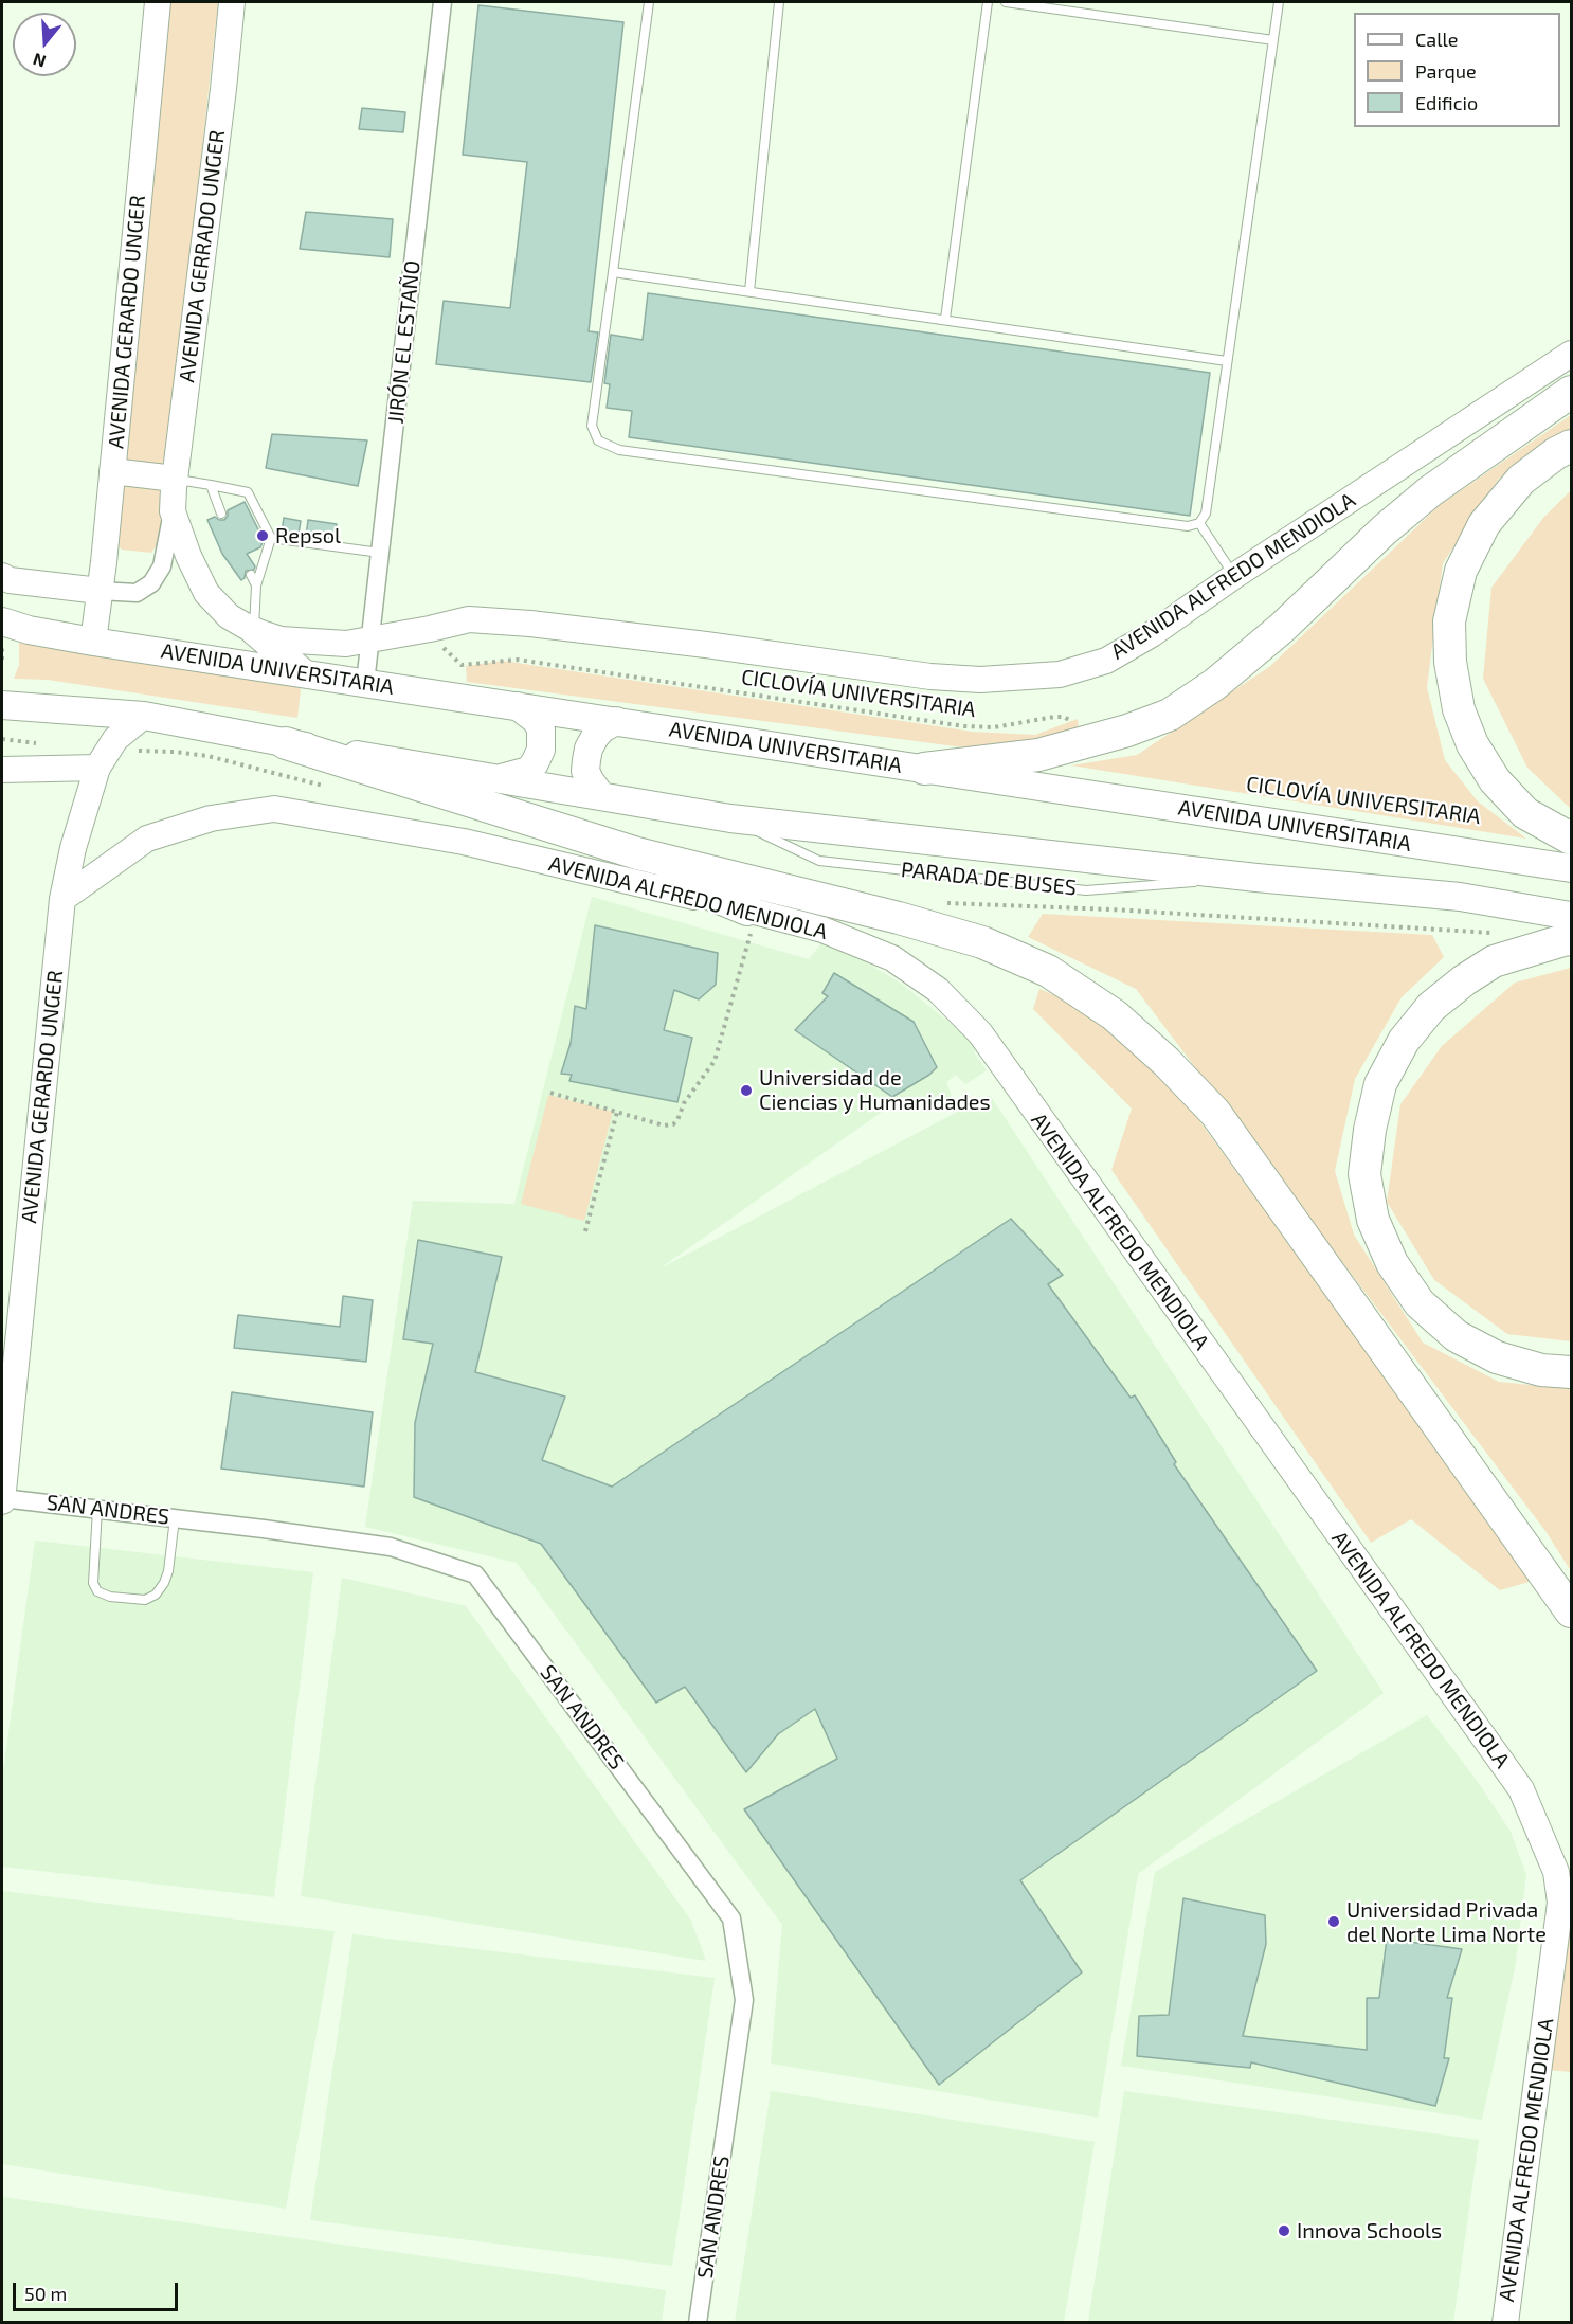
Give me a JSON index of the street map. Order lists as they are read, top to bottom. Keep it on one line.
{"streets":{"main road":["AVENIDA UNIVERSITARIA"],"street":["AVENIDA GERRADO UNGER","AVENIDA GERARDO UNGER","JIRÓN EL ESTAÑO","AVENIDA ALFREDO MENDIOLA","SAN ANDRES"],"path":["CICLOVÍA UNIVERSITARIA"]},"crossings":[["AVENIDA GERRADO UNGER","AVENIDA GERARDO UNGER"],["AVENIDA GERRADO UNGER","AVENIDA ALFREDO MENDIOLA"],["AVENIDA GERARDO UNGER","AVENIDA ALFREDO MENDIOLA"],["AVENIDA GERARDO UNGER","AVENIDA UNIVERSITARIA"],["AVENIDA GERARDO UNGER","SAN ANDRES"],["JIRÓN EL ESTAÑO","AVENIDA ALFREDO MENDIOLA"],["JIRÓN EL ESTAÑO","AVENIDA UNIVERSITARIA"],["AVENIDA ALFREDO MENDIOLA","CICLOVÍA UNIVERSITARIA"]],"places":["Repsol","Universidad de Ciencias y Humanidades","Universidad Privada del Norte Lima Norte","Innova Schools"],"legend":["Calle","Parque","Edificio"],"scale_bar":"50 m","north":"bottom"}
